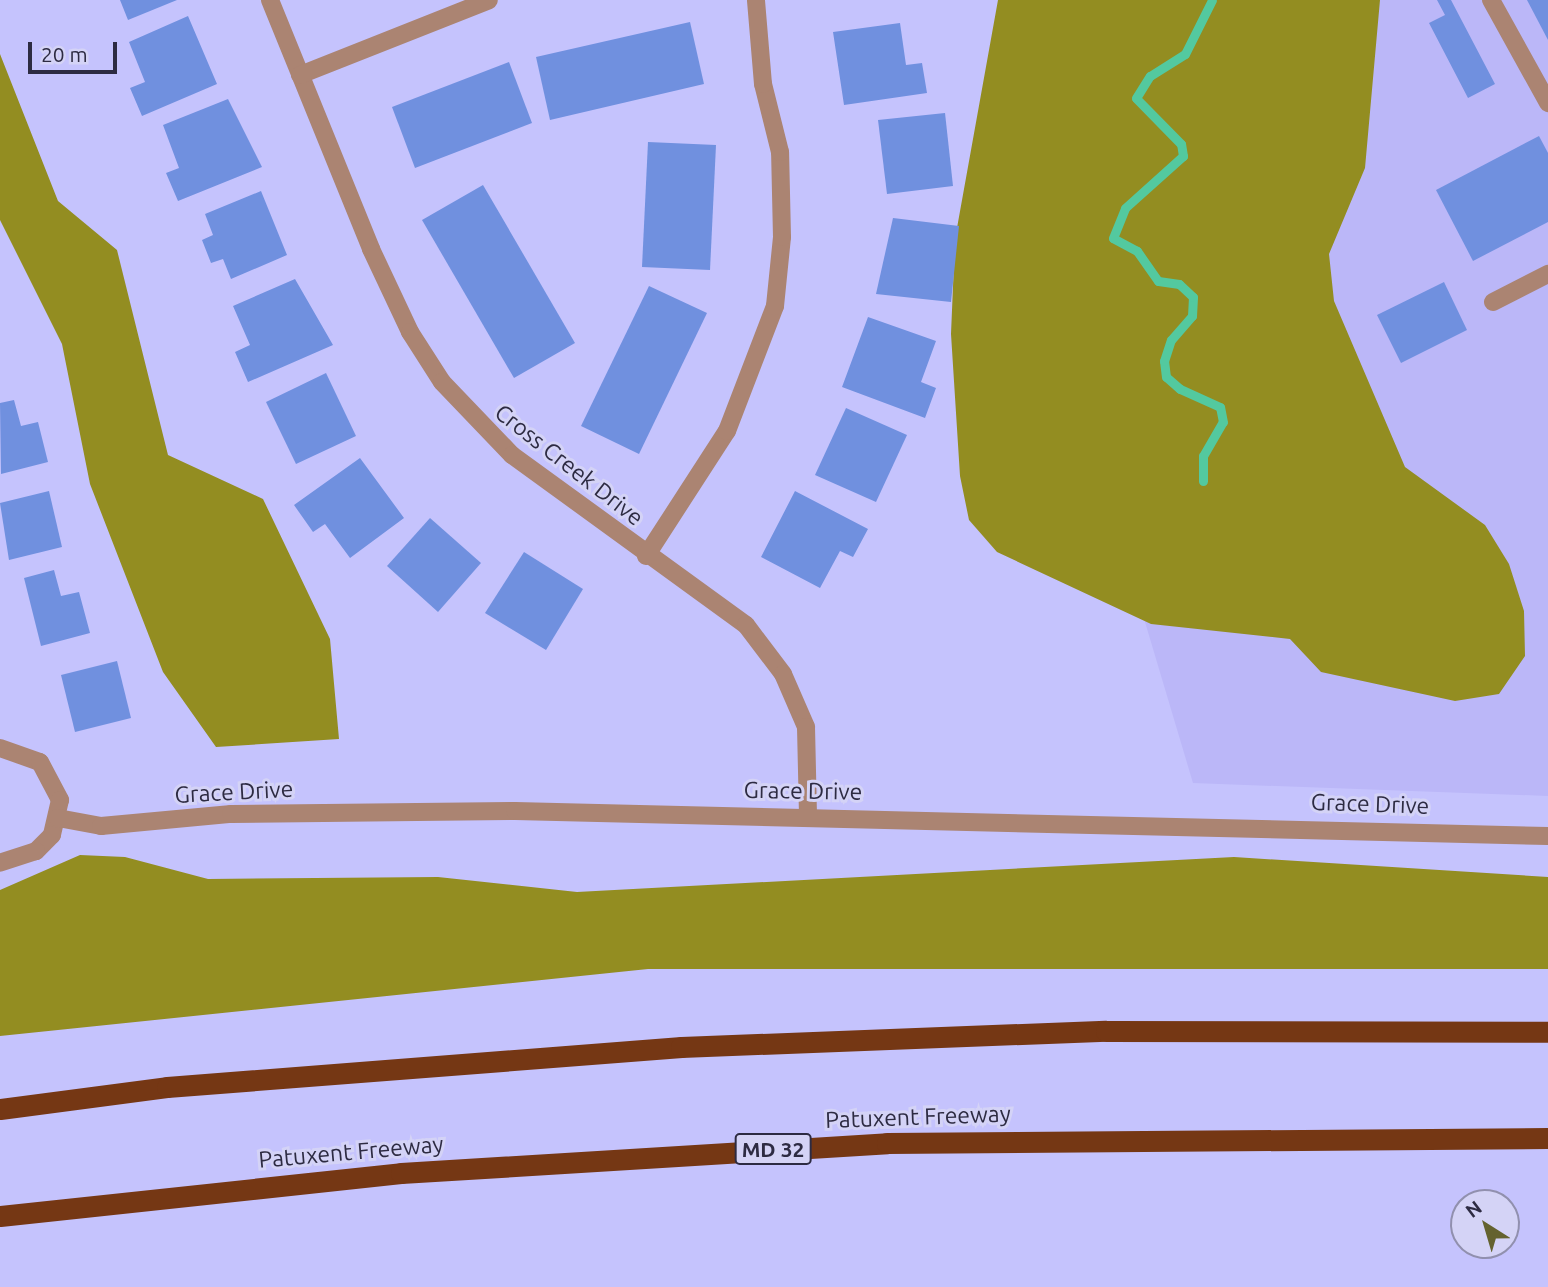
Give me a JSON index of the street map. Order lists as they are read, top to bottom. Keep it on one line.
{"streets":{"highway":["Patuxent Freeway","MD 32"],"street":["Cross Creek Drive","Grace Drive"]},"crossings":[["Cross Creek Drive","Grace Drive"]],"scale_bar":"20 m","north":"top left"}
